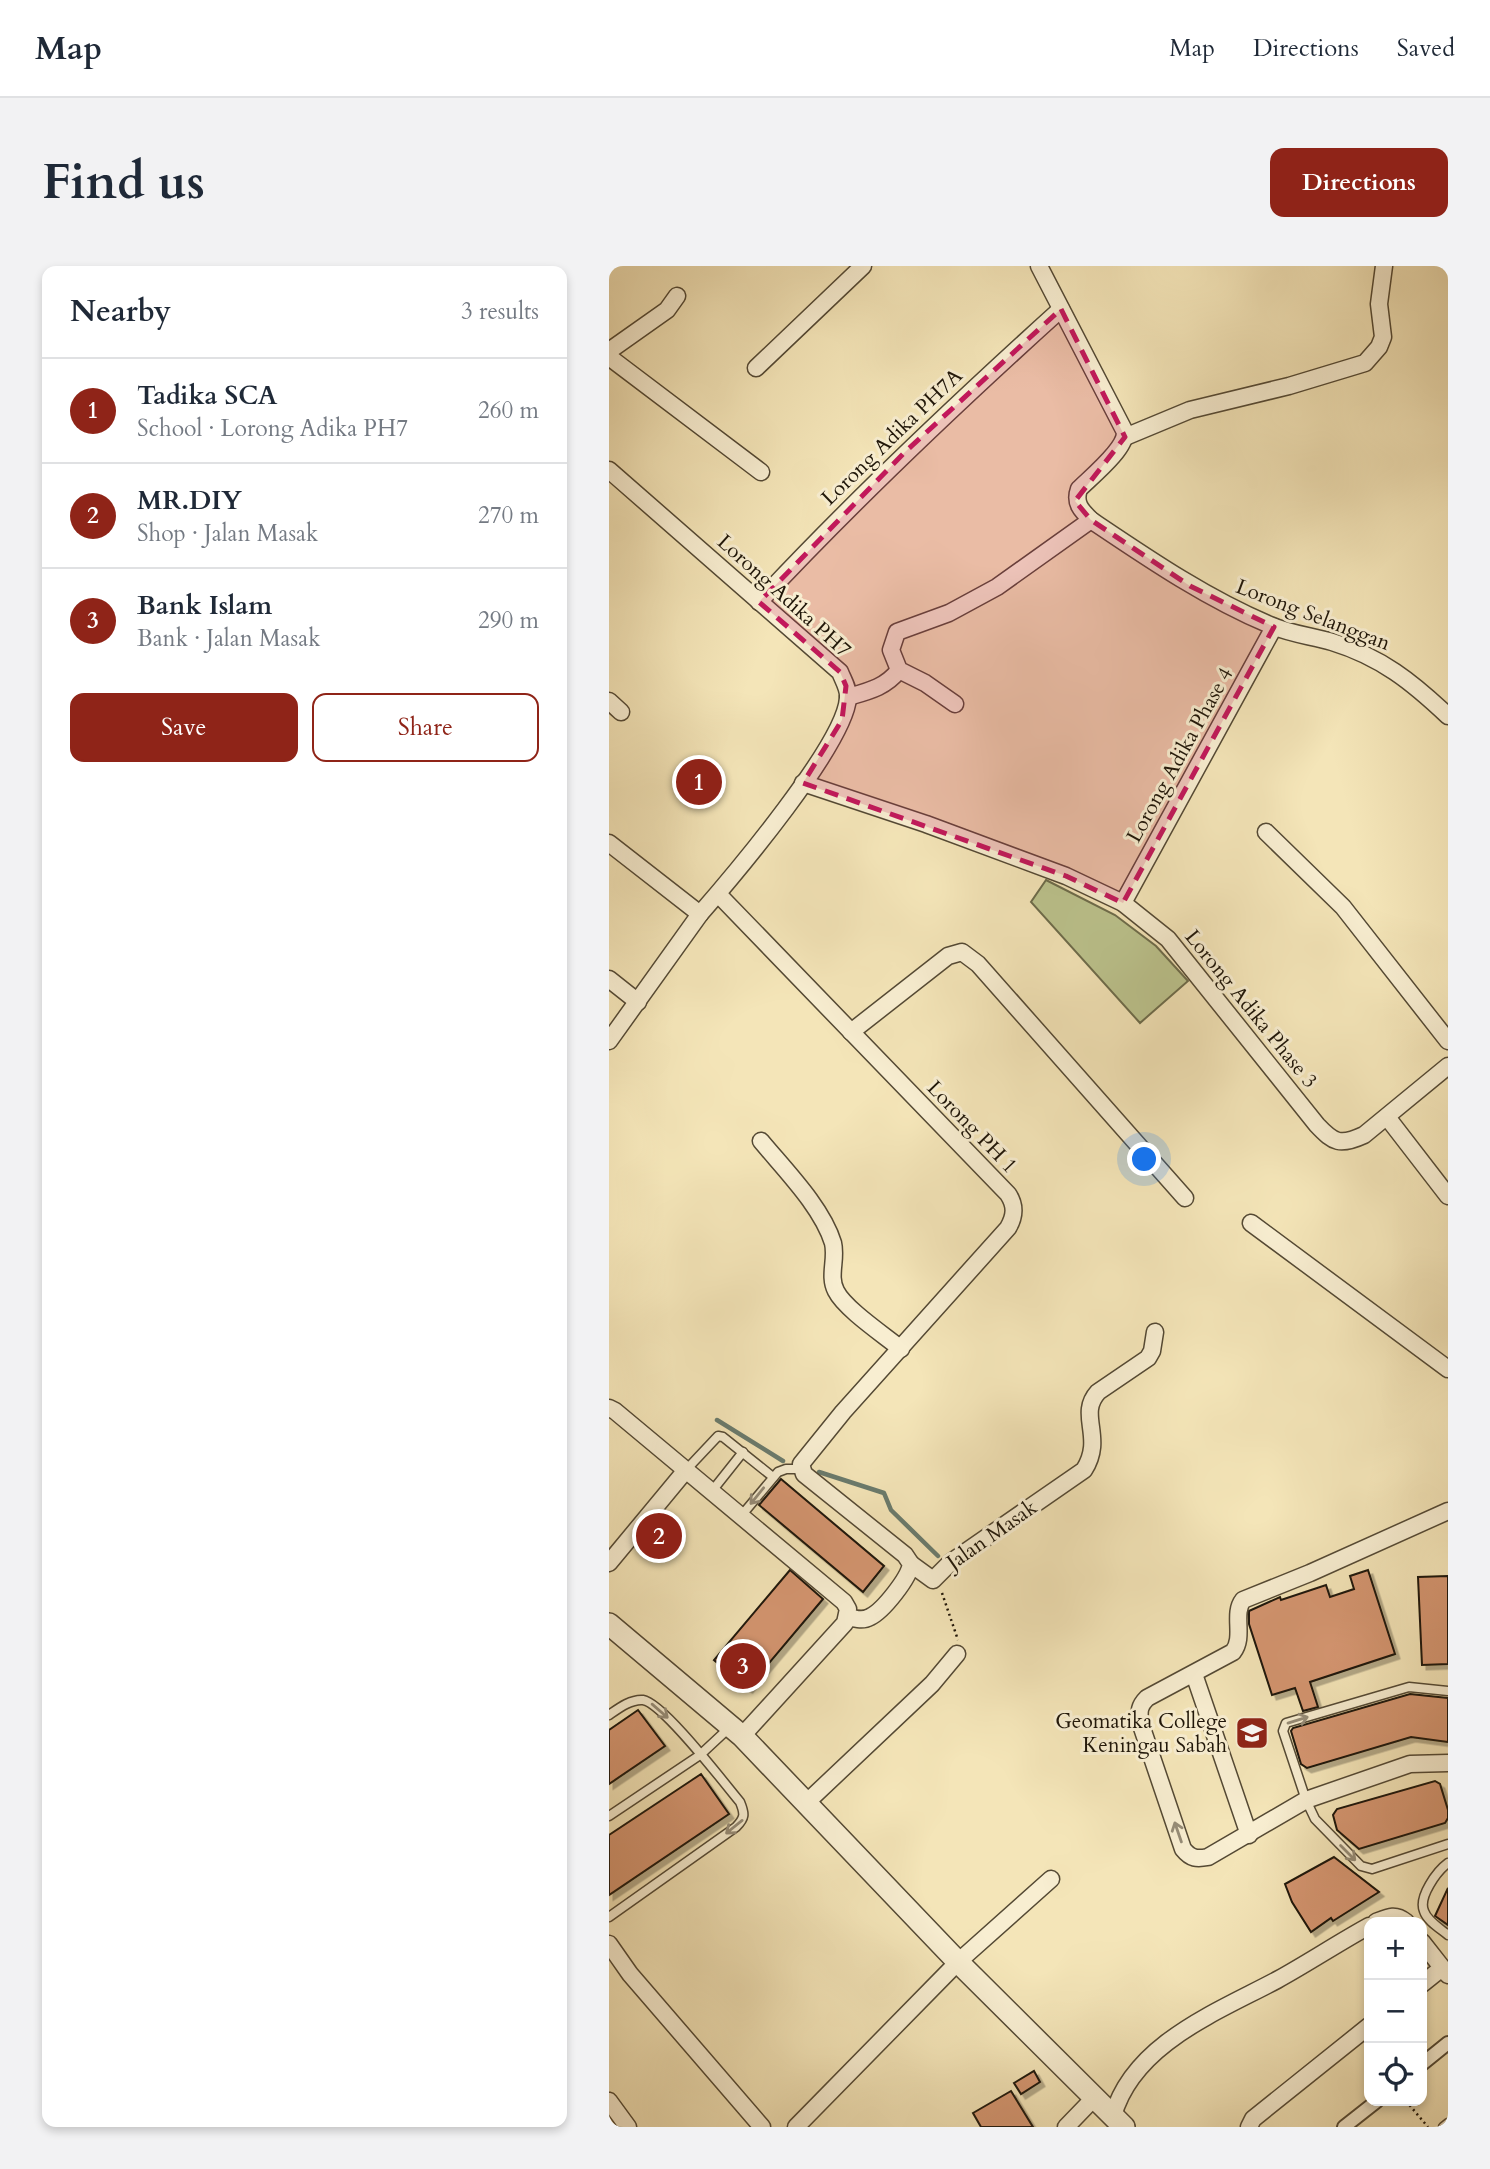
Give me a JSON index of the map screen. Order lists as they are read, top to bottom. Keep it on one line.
{"streets":{"street":["Lorong Adika PH7A","Lorong Adika PH7","Lorong Selanggan","Lorong Adika Phase 4","Lorong Adika Phase 3","Lorong PH 1","Jalan Masak"]},"crossings":[["Lorong Adika PH7A","Lorong Adika PH7"],["Lorong Selanggan","Lorong Adika Phase 4"],["Lorong Adika Phase 4","Lorong Adika Phase 3"]],"places":{"school or university":["Geomatika College Keningau Sabah"]},"page":{"header":"Map","nav":["Map","Directions","Saved"],"buttons":["Directions",["Save","Share"]],"title":"Find us","heading":["Nearby","3 results"],"list":[{"mark":"1","name":"Tadika SCA","note":"School · Lorong Adika PH7","value":"260 m"},{"mark":"2","name":"MR.DIY","note":"Shop · Jalan Masak","value":"270 m"},{"mark":"3","name":"Bank Islam","note":"Bank · Jalan Masak","value":"290 m"}],"pins":["1","2","3"],"map_buttons":["+","−"]}}
